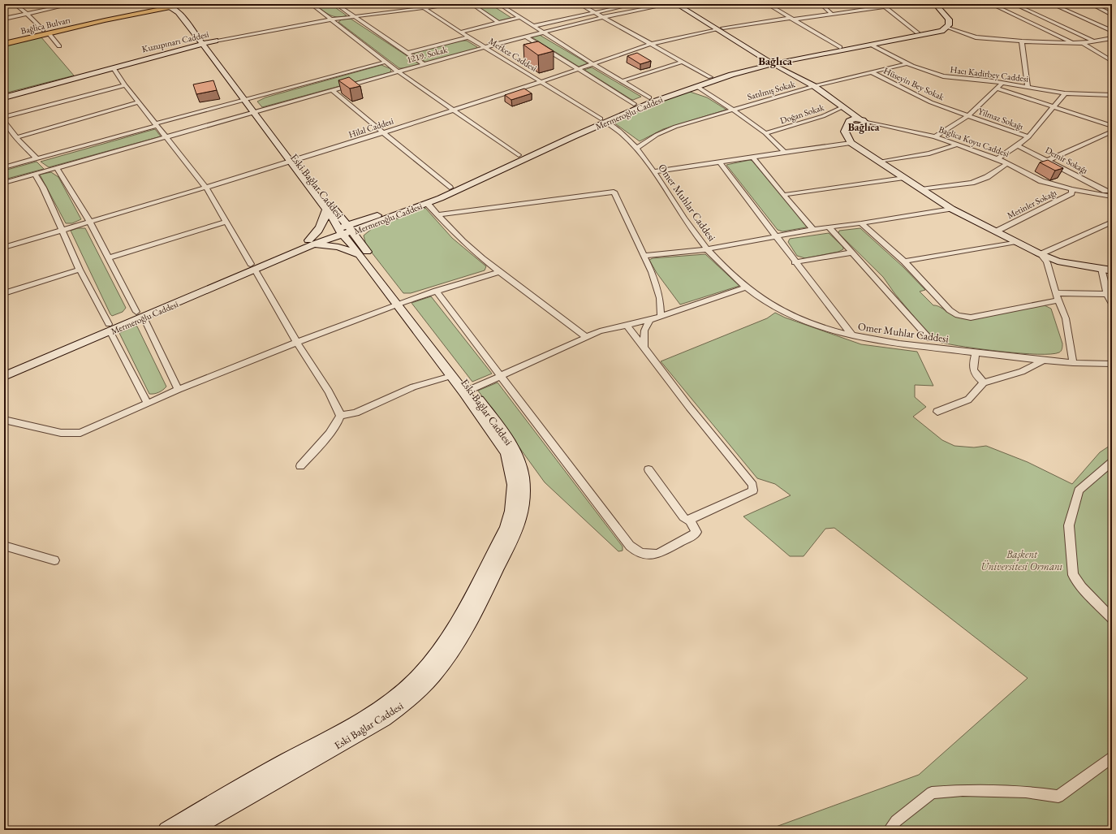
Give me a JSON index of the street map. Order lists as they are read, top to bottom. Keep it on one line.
{"streets":{"main road":["Bağlıca Bulvarı"],"street":["Kuzupınarı Caddesi","1219. Sokak","Merkez Caddesi","Hacı Kadirbey Caddesi","Hüseyin Bey Sokak","Satılmış Sokak","Mermeroğlu Caddesi","Doğan Sokak","Yilmaz Sokağı","Hilal Caddesi","Baglica Koyu Caddesi","Demir Sokağı","Eski Bağlar Caddesi","Omer Muhlar Caddesi","Metinler Sokağı"]},"crossings":[["Bağlıca Bulvarı","Eski Bağlar Caddesi"],["Kuzupınarı Caddesi","Eski Bağlar Caddesi"],["1219. Sokak","Merkez Caddesi"],["1219. Sokak","Eski Bağlar Caddesi"],["Merkez Caddesi","Mermeroğlu Caddesi"],["Merkez Caddesi","Hilal Caddesi"],["Merkez Caddesi","Omer Muhlar Caddesi"],["Hüseyin Bey Sokak","Satılmış Sokak"],["Hüseyin Bey Sokak","Yilmaz Sokağı"],["Satılmış Sokak","Omer Muhlar Caddesi"],["Mermeroğlu Caddesi","Eski Bağlar Caddesi"],["Mermeroğlu Caddesi","Omer Muhlar Caddesi"],["Hilal Caddesi","Eski Bağlar Caddesi"],["Baglica Koyu Caddesi","Demir Sokağı"],["Baglica Koyu Caddesi","Metinler Sokağı"]],"districts":["Bağlıca","Bağlıca"],"parks":["Başkent Üniversitesi Ormanı"]}
